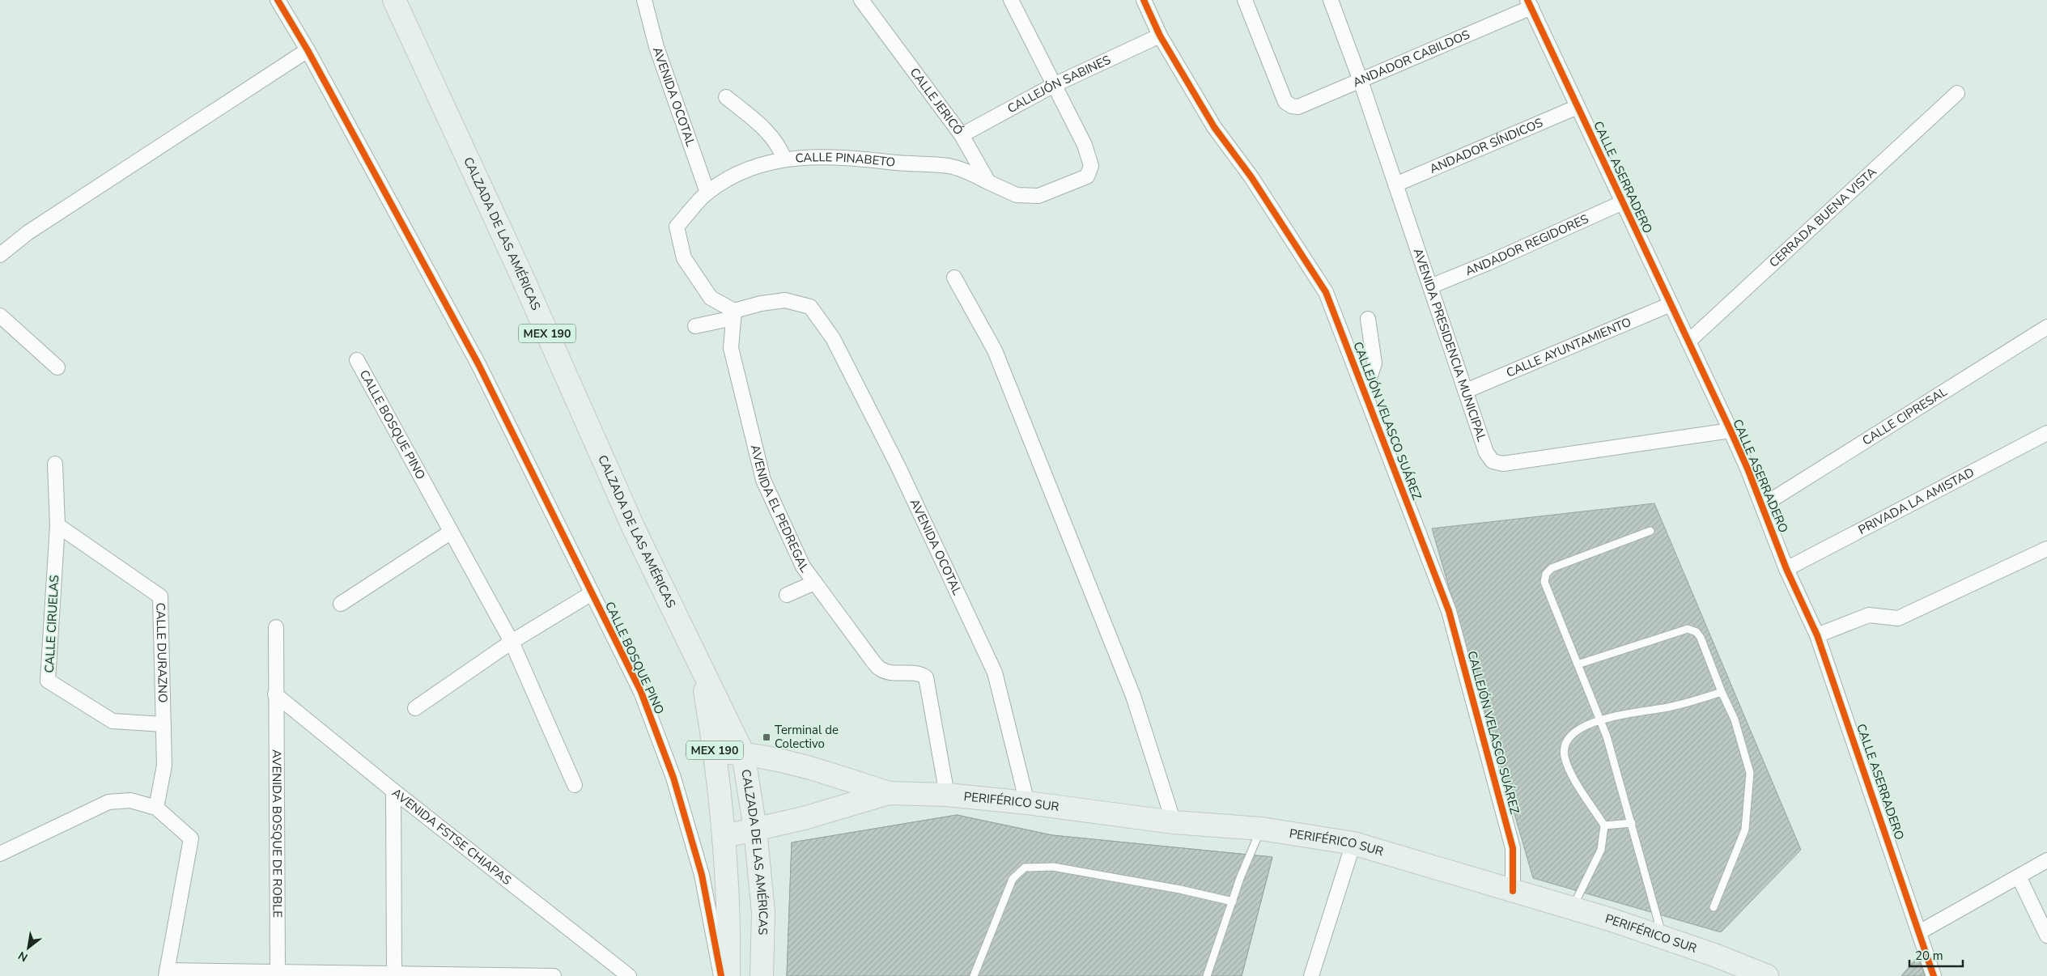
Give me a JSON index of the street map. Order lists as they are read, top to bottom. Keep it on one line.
{"streets":{"main road":["CALZADA DE LAS AMÉRICAS","MEX 190","PERIFÉRICO SUR"],"street":["ANDADOR CABILDOS","CALLEJÓN SABINES","AVENIDA OCOTAL","CALLE JERICÓ","ANDADOR SÍNDICOS","CALLE PINABETO","CALLE ASERRADERO","CERRADA BUENA VISTA","ANDADOR REGIDORES","AVENIDA PRESIDENCIA MUNICIPAL","CALLE AYUNTAMIENTO","CALLE CIPRESAL","CALLEJÓN VELASCO SUÁREZ","CALLE BOSQUE PINO","PRIVADA LA AMISTAD","AVENIDA EL PEDREGAL","CALLE CIRUELAS","CALLE DURAZNO","AVENIDA BOSQUE DE ROBLE","AVENIDA FSTSE CHIAPAS"]},"crossings":[["ANDADOR CABILDOS","CALLE ASERRADERO"],["ANDADOR CABILDOS","AVENIDA PRESIDENCIA MUNICIPAL"],["CALLEJÓN SABINES","CALLE JERICÓ"],["CALLEJÓN SABINES","CALLEJÓN VELASCO SUÁREZ"],["AVENIDA OCOTAL","CALLE PINABETO"],["AVENIDA OCOTAL","AVENIDA EL PEDREGAL"],["AVENIDA OCOTAL","PERIFÉRICO SUR"],["CALLE JERICÓ","CALLE PINABETO"],["ANDADOR SÍNDICOS","CALLE ASERRADERO"],["ANDADOR SÍNDICOS","AVENIDA PRESIDENCIA MUNICIPAL"],["CALLE ASERRADERO","CERRADA BUENA VISTA"],["CALLE ASERRADERO","ANDADOR REGIDORES"],["CALLE ASERRADERO","AVENIDA PRESIDENCIA MUNICIPAL"],["CALLE ASERRADERO","CALLE AYUNTAMIENTO"],["CALLE ASERRADERO","CALLE CIPRESAL"],["CALLE ASERRADERO","PRIVADA LA AMISTAD"],["CALZADA DE LAS AMÉRICAS","PERIFÉRICO SUR"],["ANDADOR REGIDORES","AVENIDA PRESIDENCIA MUNICIPAL"],["AVENIDA PRESIDENCIA MUNICIPAL","CALLE AYUNTAMIENTO"],["CALLEJÓN VELASCO SUÁREZ","PERIFÉRICO SUR"],["AVENIDA EL PEDREGAL","PERIFÉRICO SUR"],["CALLE CIRUELAS","CALLE DURAZNO"],["AVENIDA BOSQUE DE ROBLE","AVENIDA FSTSE CHIAPAS"]],"places":{"transit":["Terminal de Colectivo"]},"scale_bar":"20 m","north":"bottom left"}
